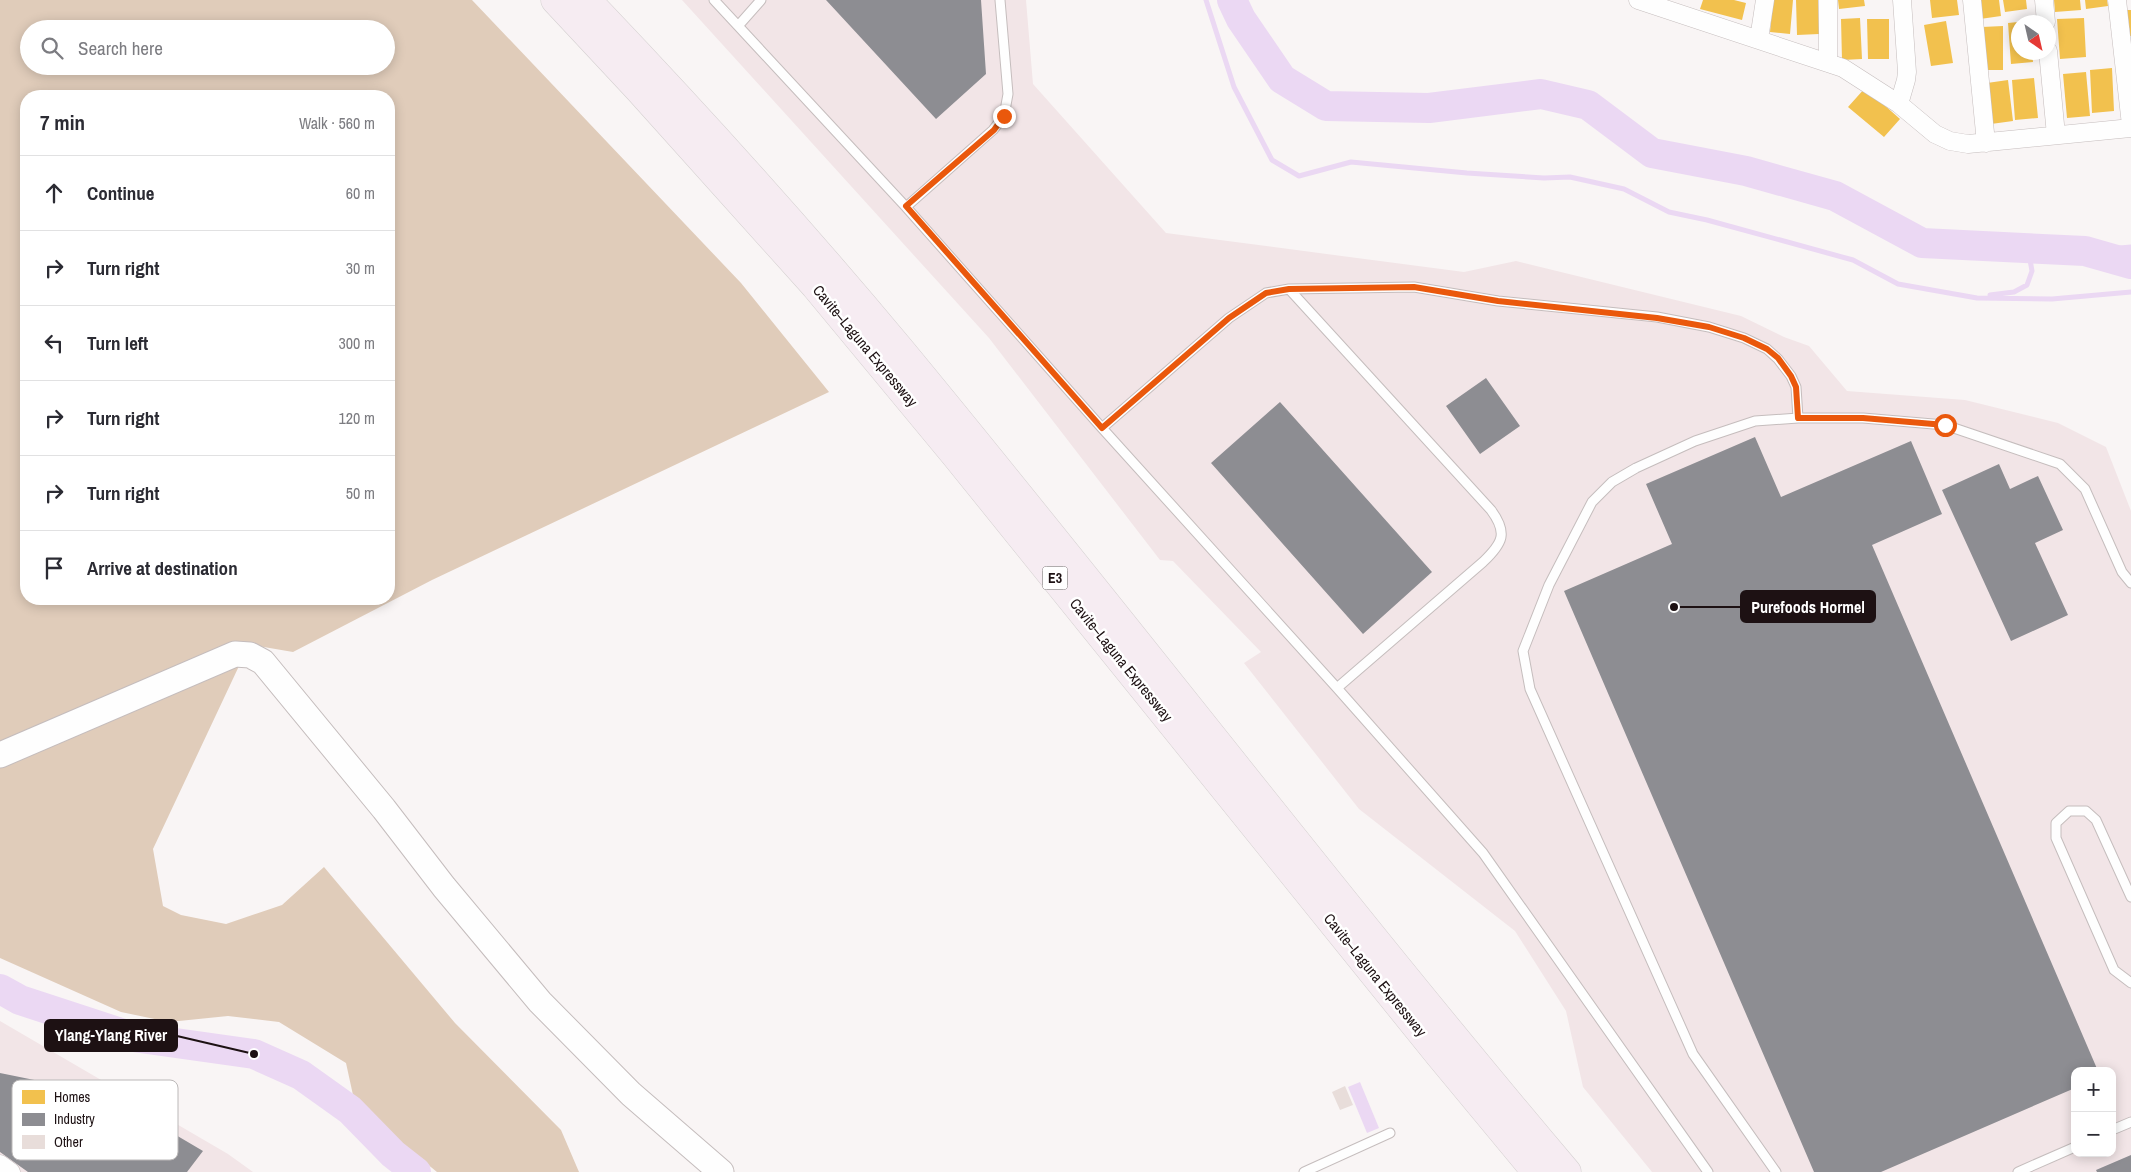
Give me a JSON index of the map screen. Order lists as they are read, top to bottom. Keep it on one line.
{"streets":{"highway":["Cavite–Laguna Expressway","E3"]},"places":["Purefoods Hormel","Ylang-Ylang River"],"legend":["Homes","Industry","Other"],"north":"bottom right","page":{"search":"Search here","heading":["7 min","Walk · 560 m"],"list":[["Continue","60 m"],["Turn right","30 m"],["Turn left","300 m"],["Turn right","120 m"],["Turn right","50 m"],"Arrive at destination"],"map_buttons":["+","−"]}}
